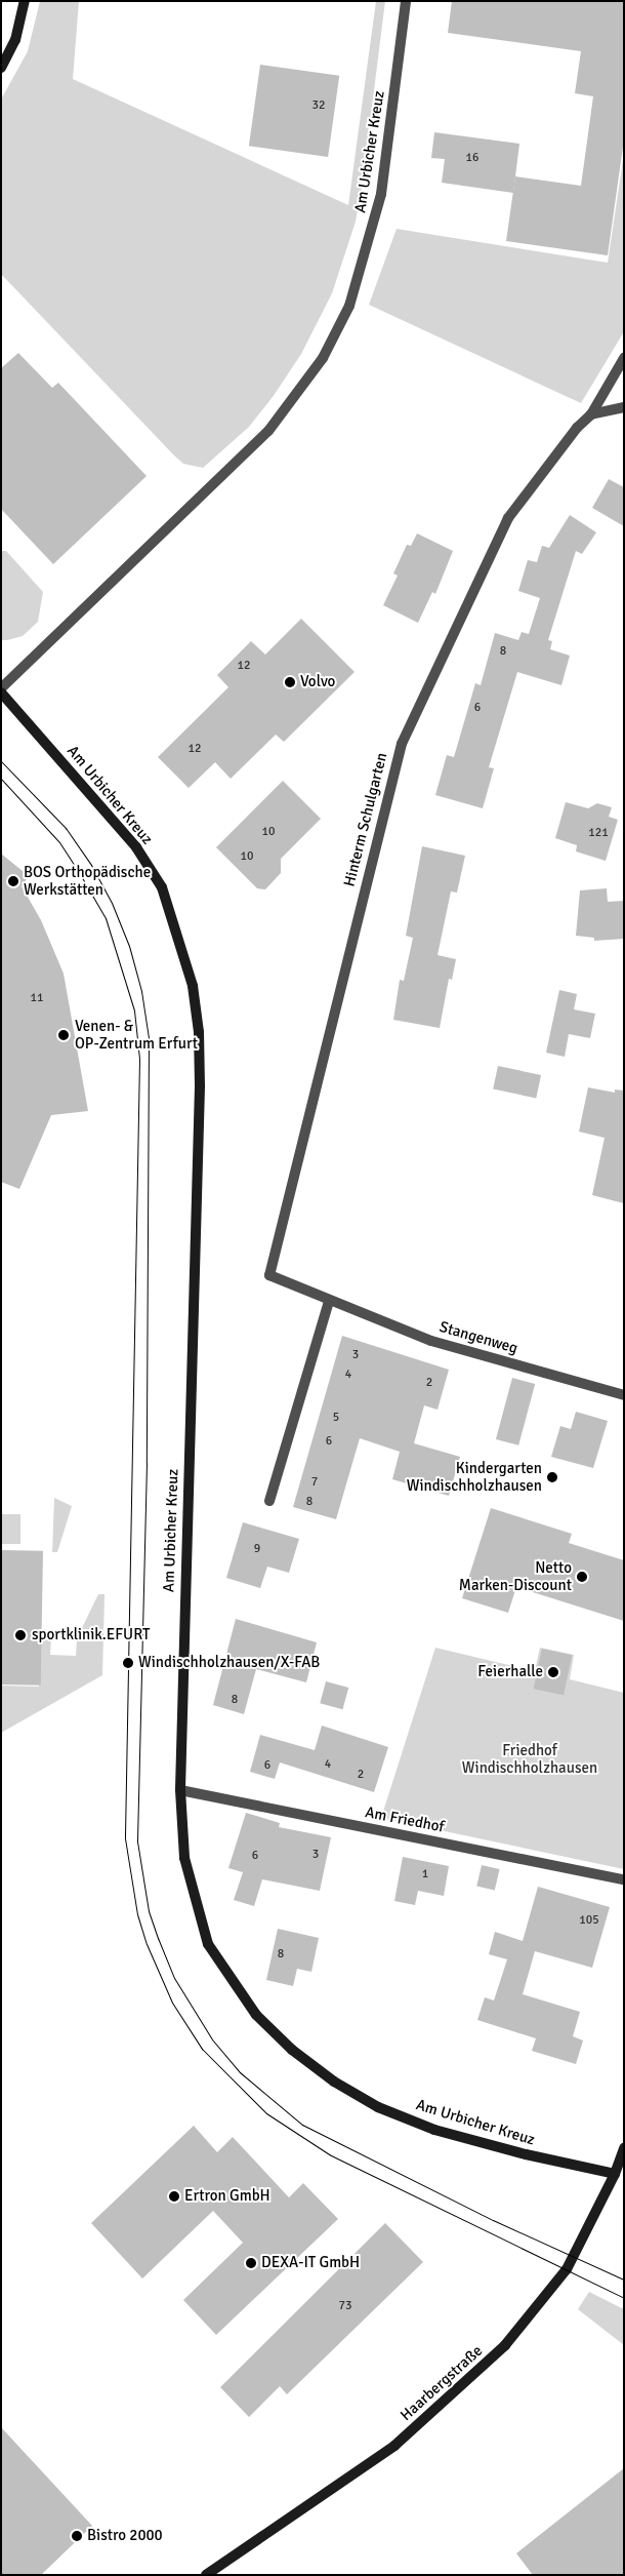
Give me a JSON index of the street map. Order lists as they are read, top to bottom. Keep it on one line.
{"streets":{"main road":["Am Urbicher Kreuz","Haarbergstraße"],"street":["Hinterm Schulgarten","Stangenweg","Am Friedhof"]},"crossings":[["Am Urbicher Kreuz","Am Friedhof"],["Am Urbicher Kreuz","Haarbergstraße"],["Hinterm Schulgarten","Stangenweg"]],"parks":["Friedhof Windischholzhausen"],"places":["Volvo","BOS Orthopädische Werkstätten","Venen- & OP-Zentrum Erfurt","Kindergarten Windischholzhausen","Netto Marken-Discount","sportklinik.EFURT","Windischholzhausen/X-FAB","Feierhalle","Ertron GmbH","DEXA-IT GmbH","Bistro 2000"],"house_numbers":["32","16","8","12","6","12","10","121","10","11","3","4","2","5","6","7","8","9","8","4","6","2","3","6","1","105","8","73"]}
